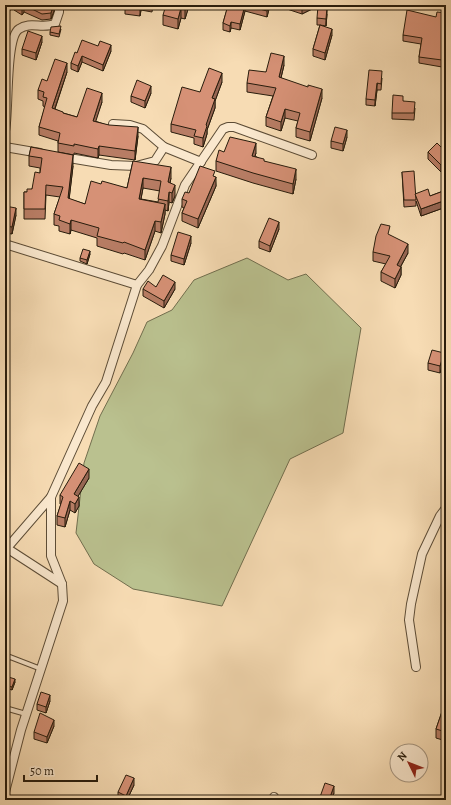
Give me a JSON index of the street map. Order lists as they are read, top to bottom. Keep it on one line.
{"scale_bar":"50 m","north":"top left"}
